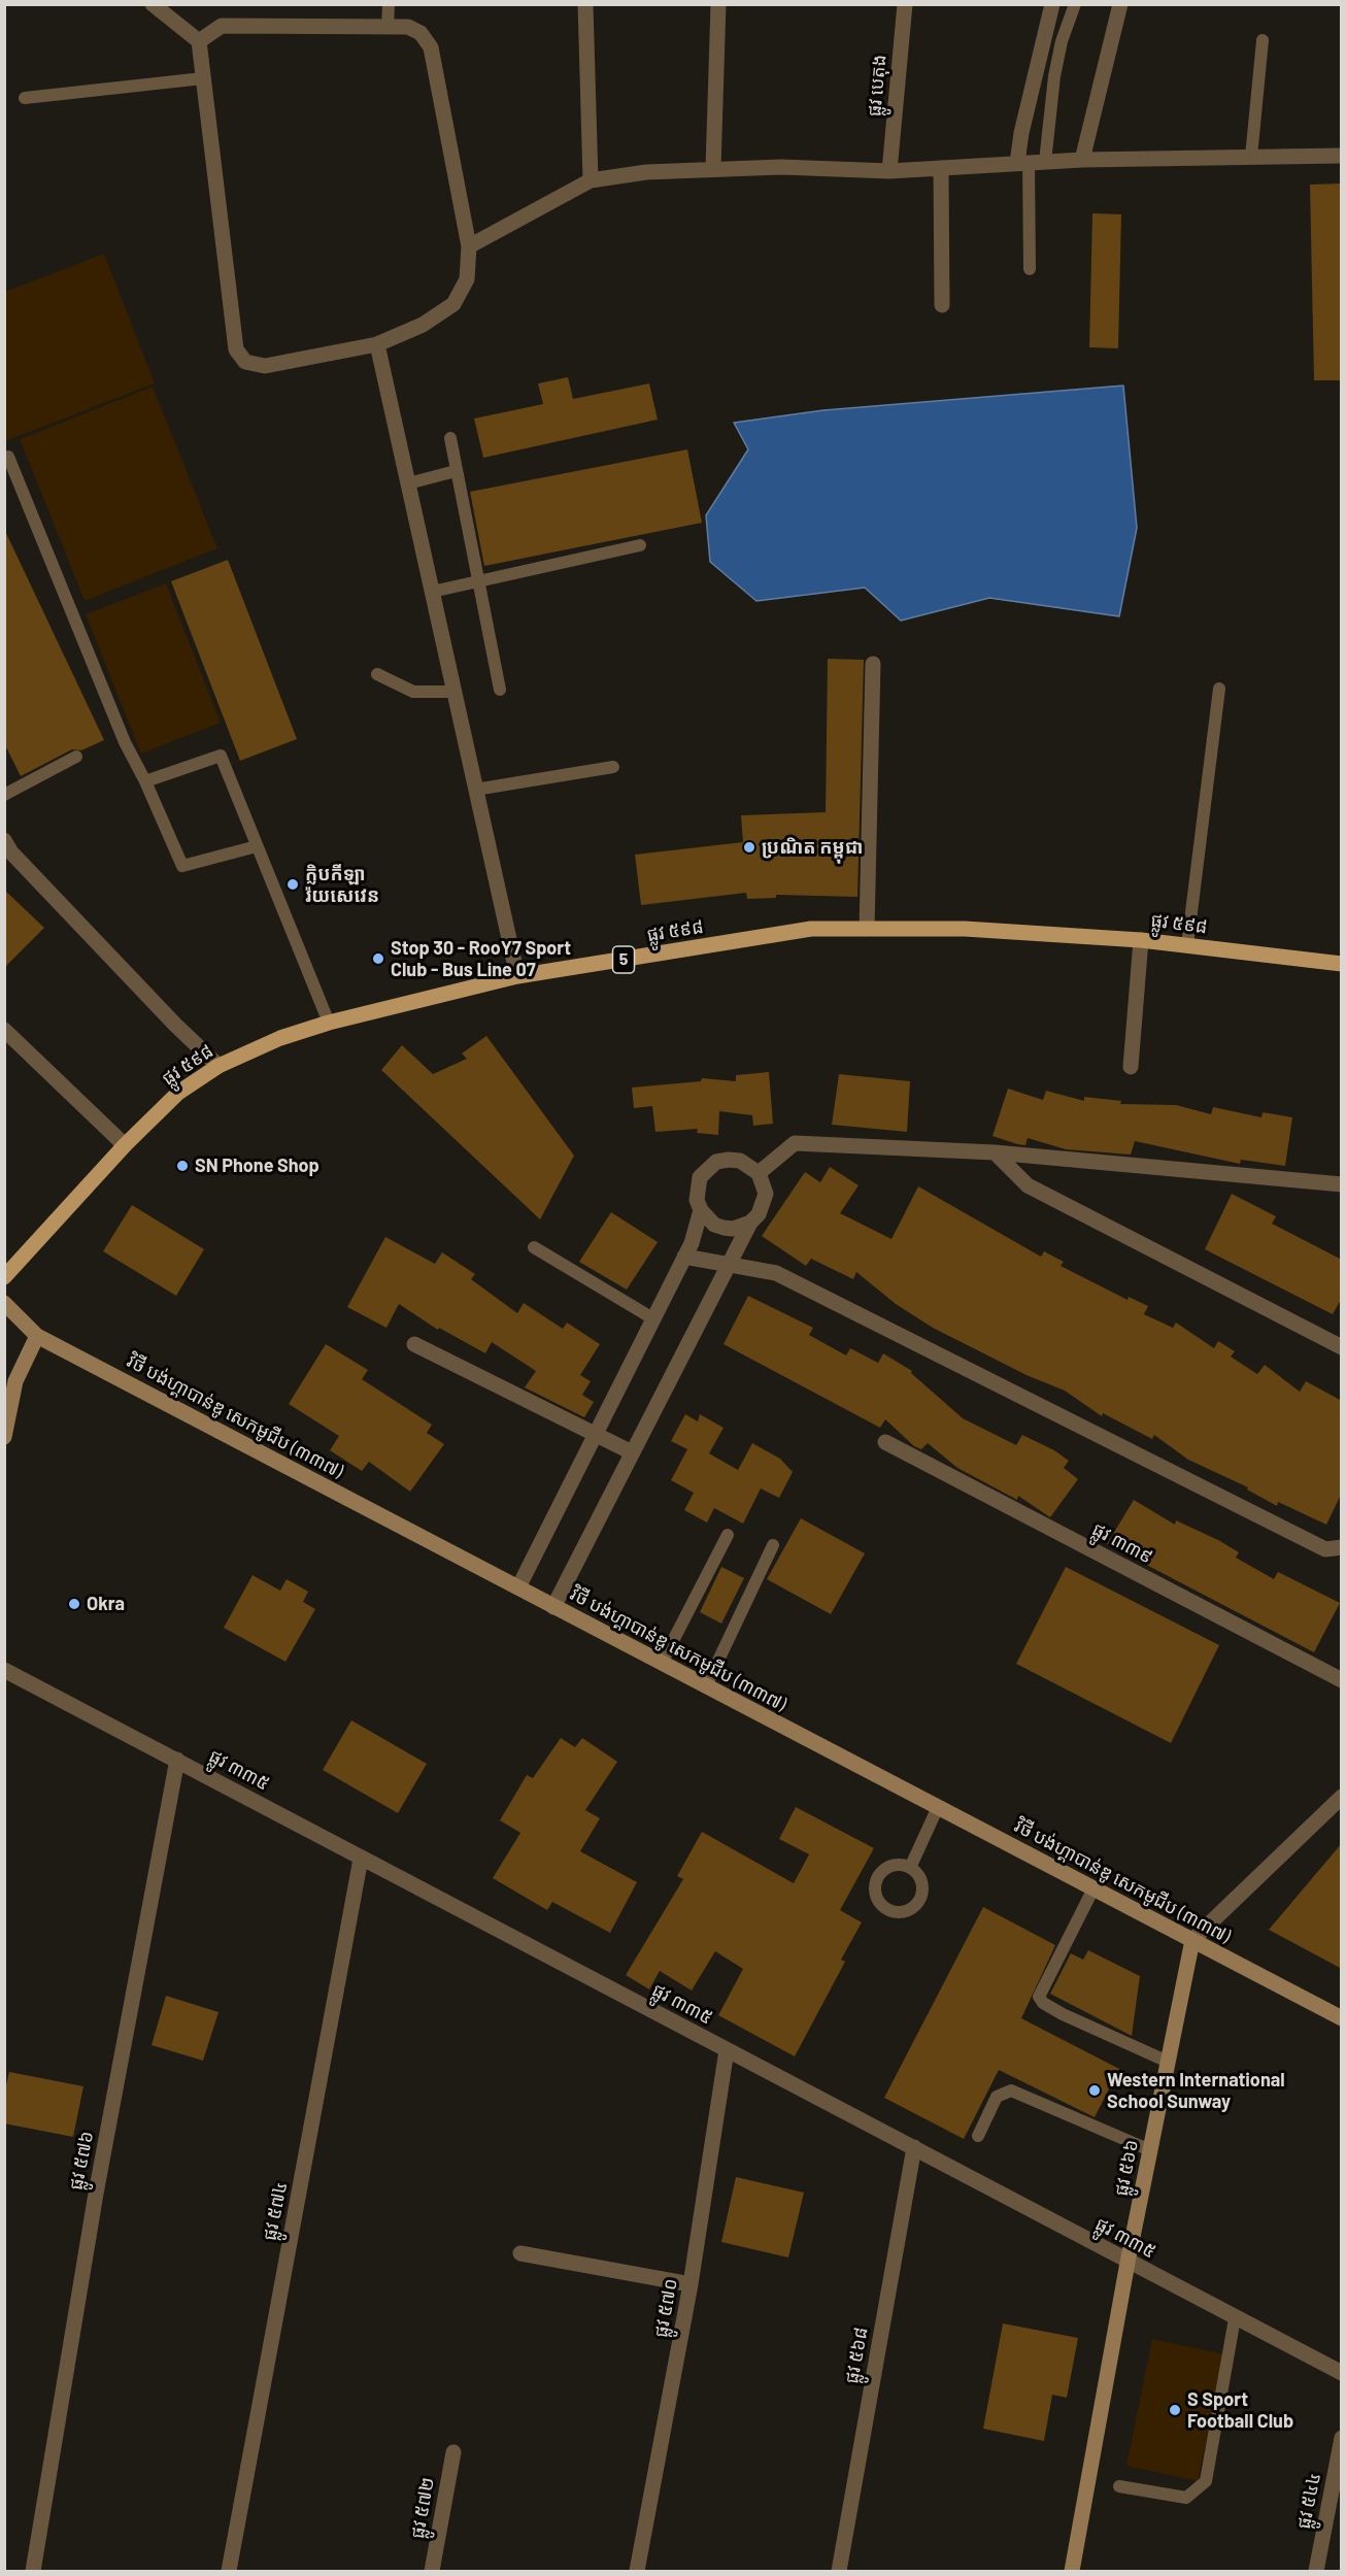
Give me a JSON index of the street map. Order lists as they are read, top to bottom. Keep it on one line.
{"streets":{"main road":["ផ្លូវ ៥៩៨","5"],"street":["ផ្លូវ បេតុង","វិថី បង់ហ្គាបាន់ឌូ សេកមូជីប (៣៣៧)","ផ្លូវ ៣៣៩","ផ្លូវ ៣៣៥","ផ្លូវ ៥៧៦","ផ្លូវ ៥៦៦","ផ្លូវ ៥៧៤","ផ្លូវ ៥៧០","ផ្លូវ ៥៦៨","ផ្លូវ ៥៤៤","ផ្លូវ ៥៧២"]},"crossings":[["វិថី បង់ហ្គាបាន់ឌូ សេកមូជីប (៣៣៧)","ផ្លូវ ៥៦៦"],["ផ្លូវ ៣៣៥","ផ្លូវ ៥៧៦"],["ផ្លូវ ៣៣៥","ផ្លូវ ៥៦៦"],["ផ្លូវ ៣៣៥","ផ្លូវ ៥៧៤"],["ផ្លូវ ៣៣៥","ផ្លូវ ៥៧០"],["ផ្លូវ ៣៣៥","ផ្លូវ ៥៦៨"]],"places":["ប្រណិត កម្ពុជា","ក្លិបកីឡា រ៉យសេវេន","Stop 30 - RooY7 Sport Club - Bus Line 07","SN Phone Shop","Okra","Western International School Sunway","S Sport Football Club"]}
